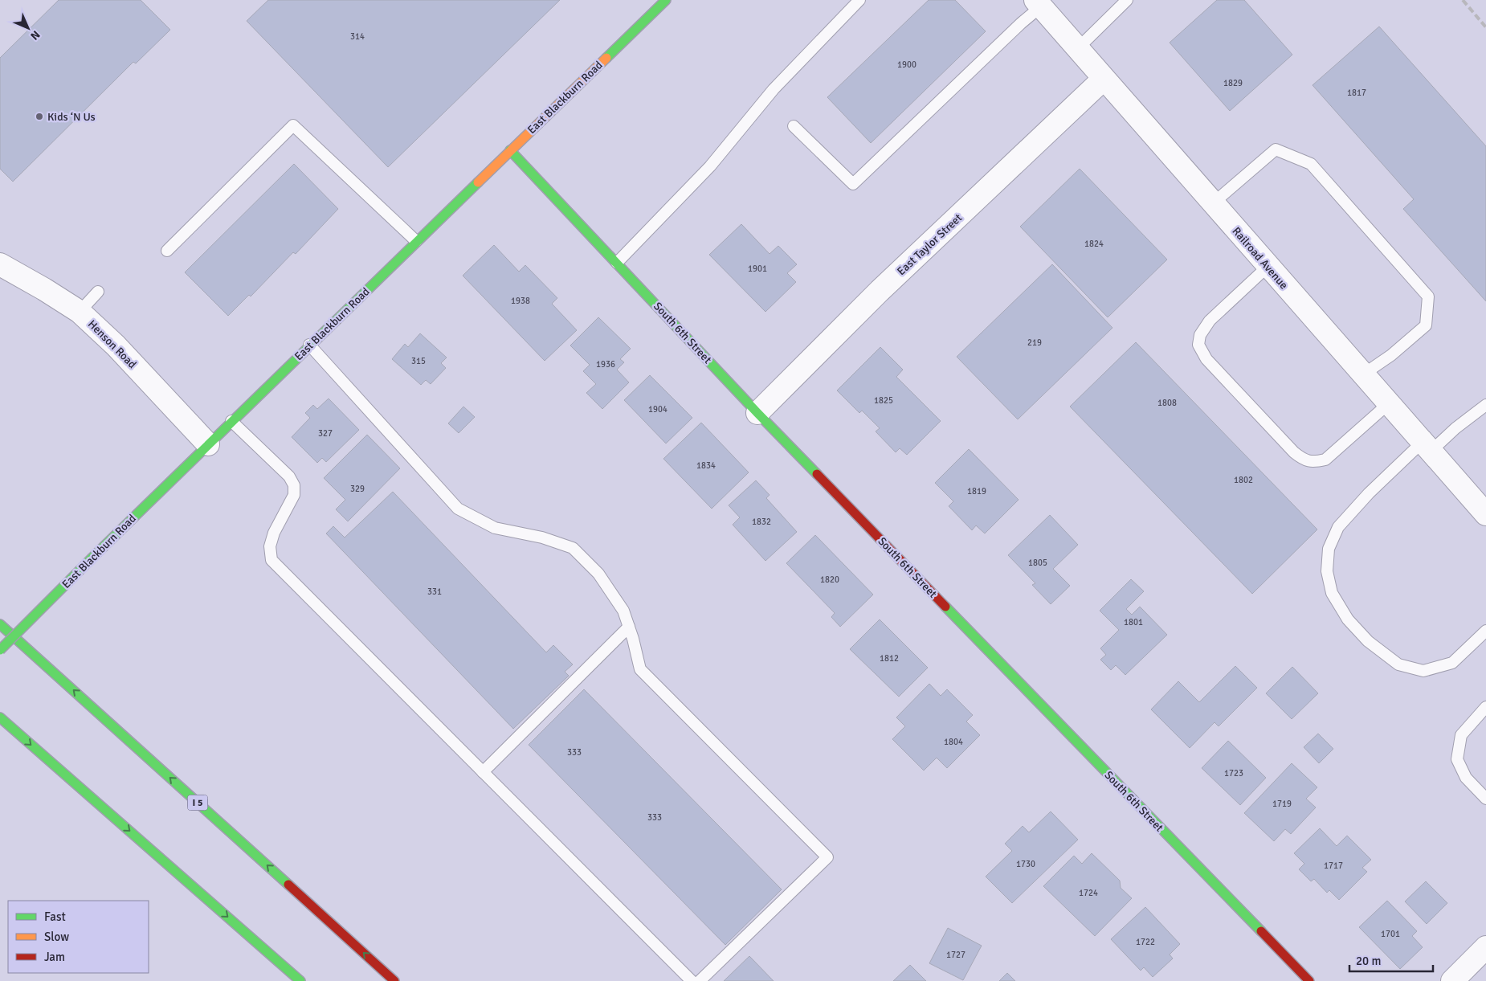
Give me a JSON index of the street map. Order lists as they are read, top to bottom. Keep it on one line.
{"streets":{"main road":["East Blackburn Road","South 6th Street","I 5"],"street":["East Taylor Street","Railroad Avenue","Henson Road"]},"crossings":[["East Blackburn Road","South 6th Street"],["East Blackburn Road","Henson Road"],["East Taylor Street","Railroad Avenue"],["East Taylor Street","South 6th Street"]],"places":["Kids ‘N Us"],"house_numbers":["314","1900","1829","1817","1824","1901","1938","219","315","1936","1825","1808","1904","327","1834","1802","329","1819","1832","1805","1820","331","1801","1812","1804","333","1723","1719","333","1730","1717","1724","1701","1722","1727"],"legend":["Fast","Slow","Jam"],"scale_bar":"20 m","north":"bottom right"}
